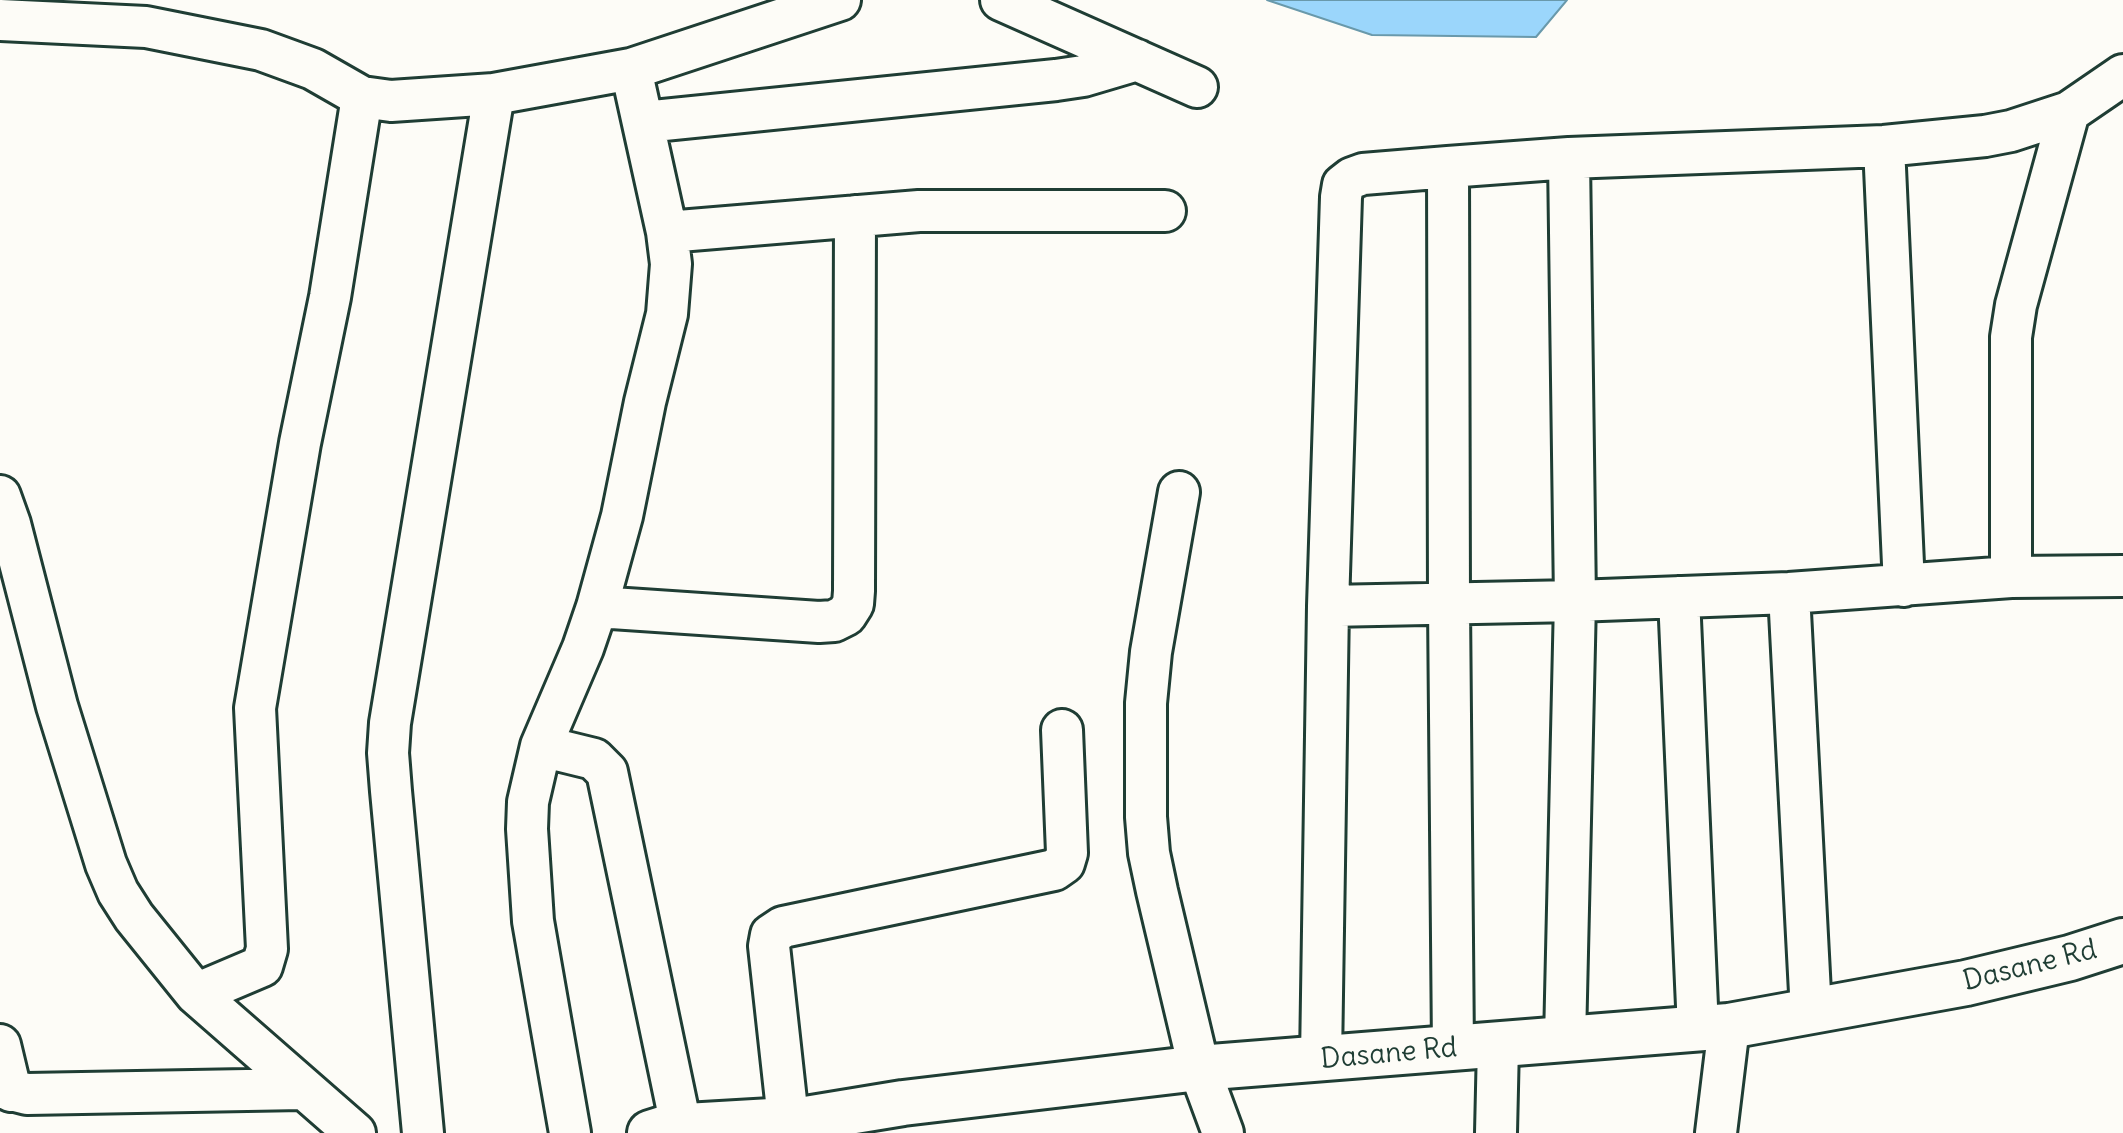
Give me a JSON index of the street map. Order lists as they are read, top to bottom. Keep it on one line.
{"streets":{"street":["Dasane Rd"]}}
